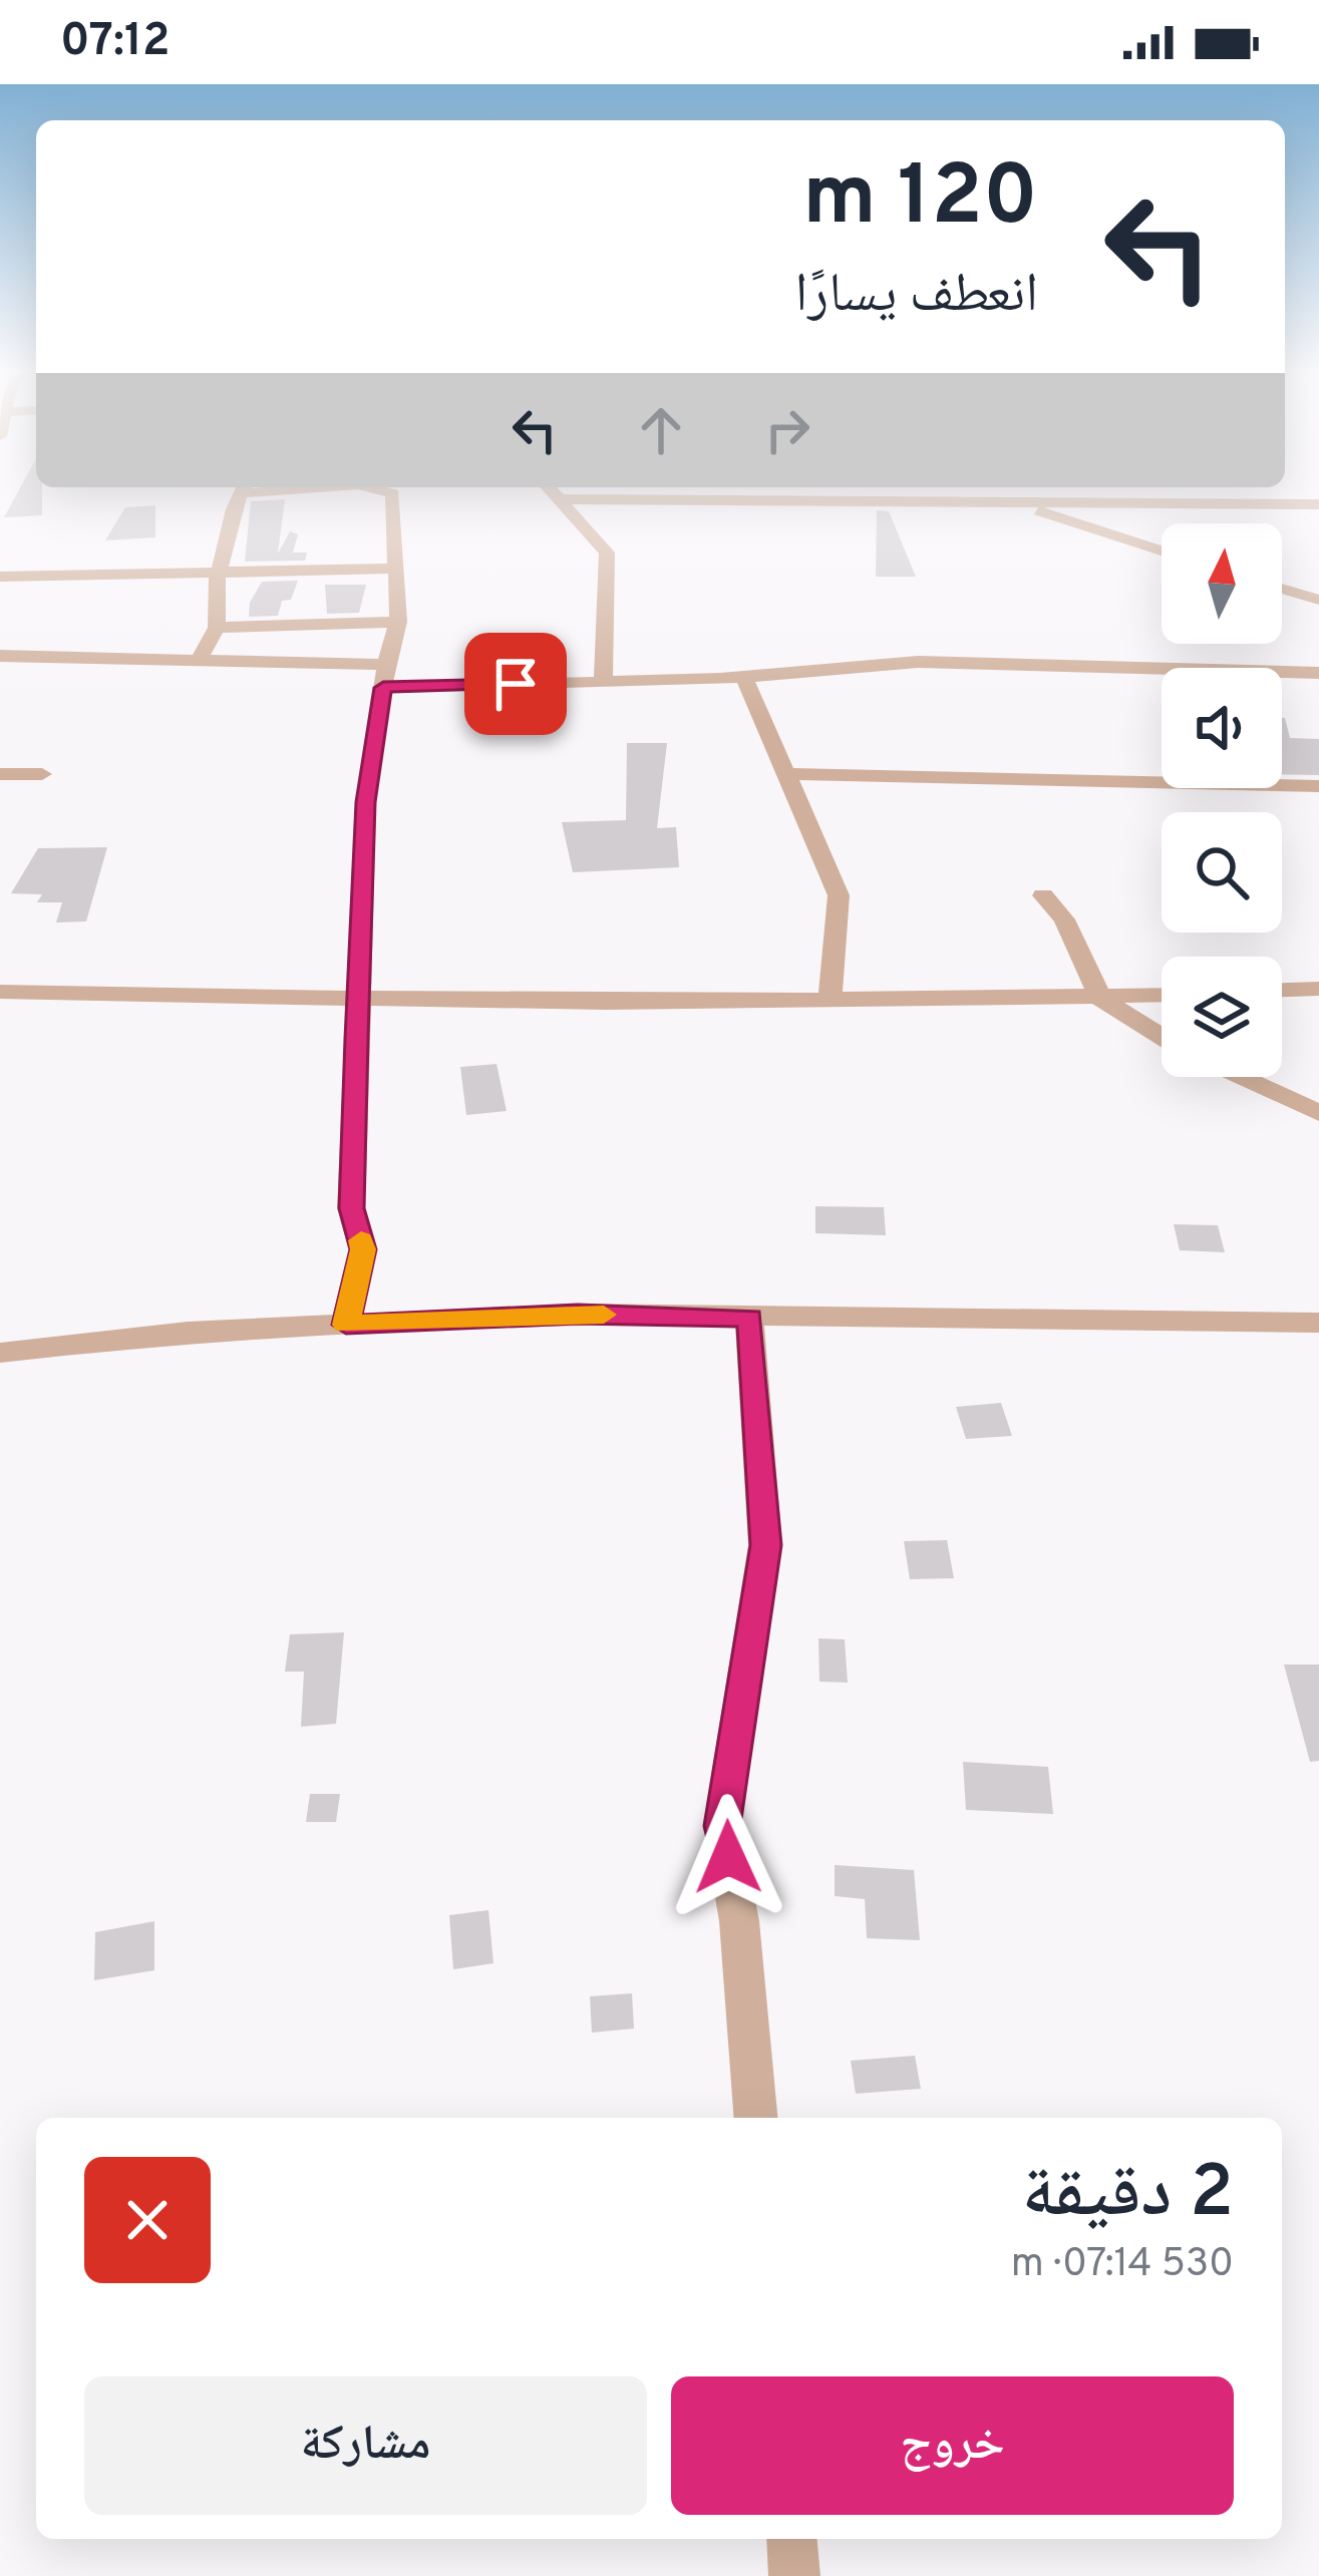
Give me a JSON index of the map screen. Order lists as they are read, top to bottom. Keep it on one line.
{"north":"top","page":{"status":"07:12","turn":["120 m","انعطف يسارًا"],"heading":["2 دقيقة","530 m · 07:14"],"buttons":["خروج","مشاركة"]}}
